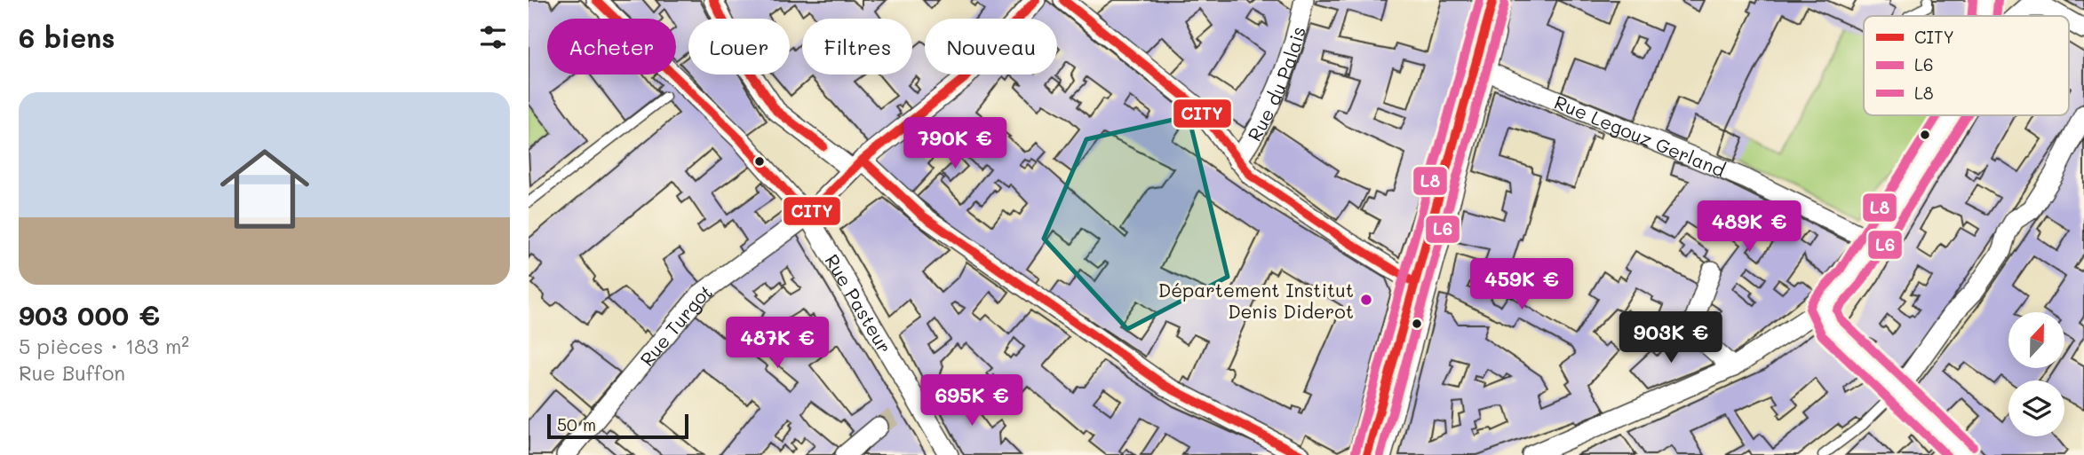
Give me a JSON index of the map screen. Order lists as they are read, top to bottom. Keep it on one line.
{"streets":{"street":["Rue du Palais","Rue Legouz Gerland","Rue Pasteur","Rue Turgot"]},"crossings":[["Rue Pasteur","Rue Turgot"]],"places":["Département Institut Denis Diderot"],"lines":["transit line CITY","transit line L8","transit line L6"],"legend":["CITY","L6","L8"],"scale_bar":"50 m","north":"top","page":{"heading":"6 biens","chip":["Acheter","Louer","Filtres","Nouveau"],"list":[{"name":"903 000 €","note":"5 pièces · 183 m² · Rue Buffon"}],"price":["790K €","489K €","459K €","903K €","487K €","695K €"],"scale":"50 m"}}
